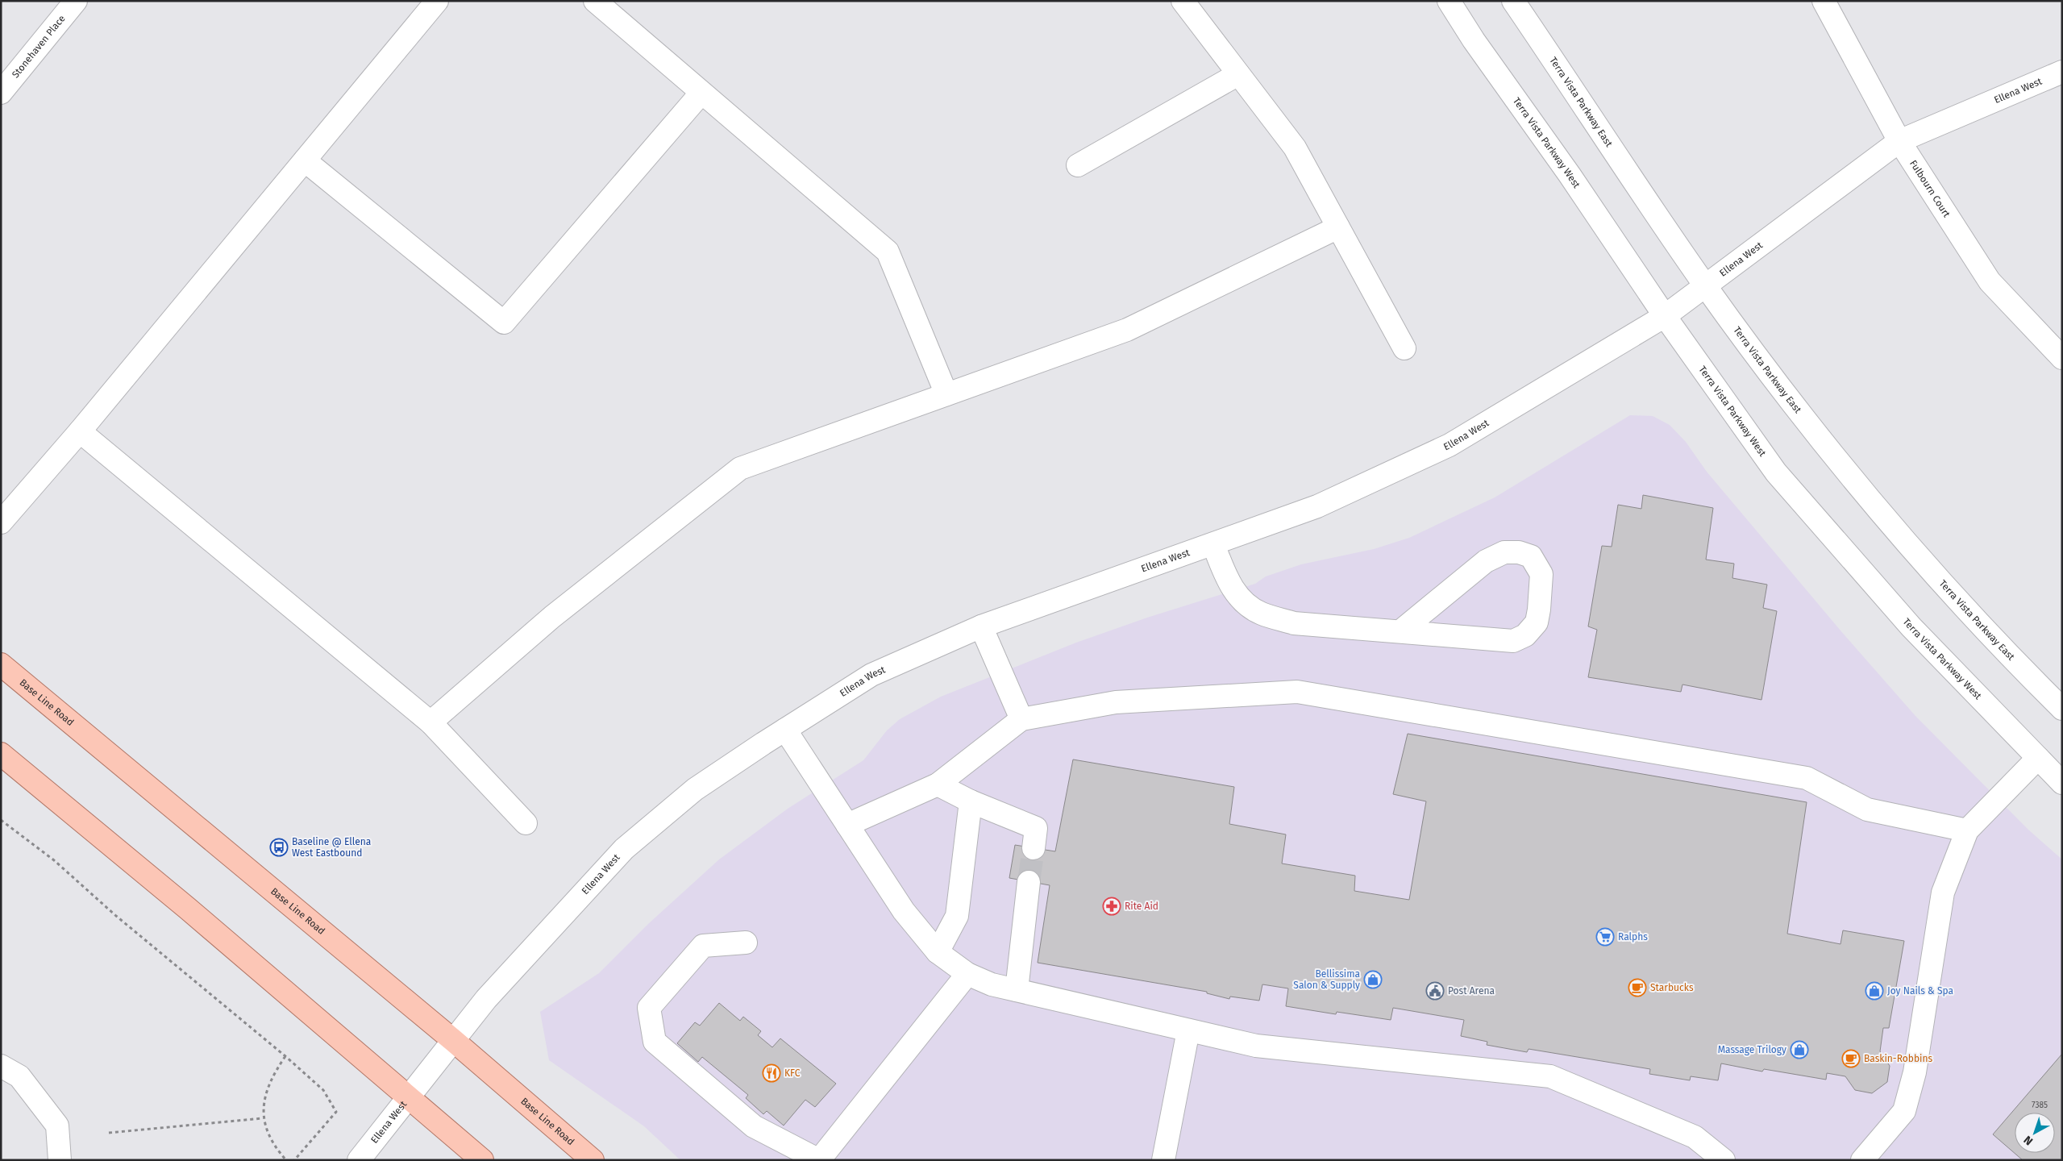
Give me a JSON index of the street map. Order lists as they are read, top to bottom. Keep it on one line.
{"streets":{"main road":["Base Line Road"],"street":["Stonehaven Place","Ellena West","Terra Vista Parkway East","Terra Vista Parkway West","Fulbourn Court"]},"crossings":[["Ellena West","Terra Vista Parkway East"],["Ellena West","Terra Vista Parkway West"],["Ellena West","Fulbourn Court"],["Ellena West","Base Line Road"]],"places":{"bus stop":["Baseline @ Ellena West Eastbound"],"pharmacy":["Rite Aid"],"supermarket":["Ralphs"],"shop":["Bellissima Salon & Supply","Joy Nails & Spa","Massage Trilogy"],"cafe":["Starbucks","Baskin-Robbins"],"public building":["Post Arena"],"restaurant":["KFC"]},"house_numbers":["7385"],"north":"bottom left"}
